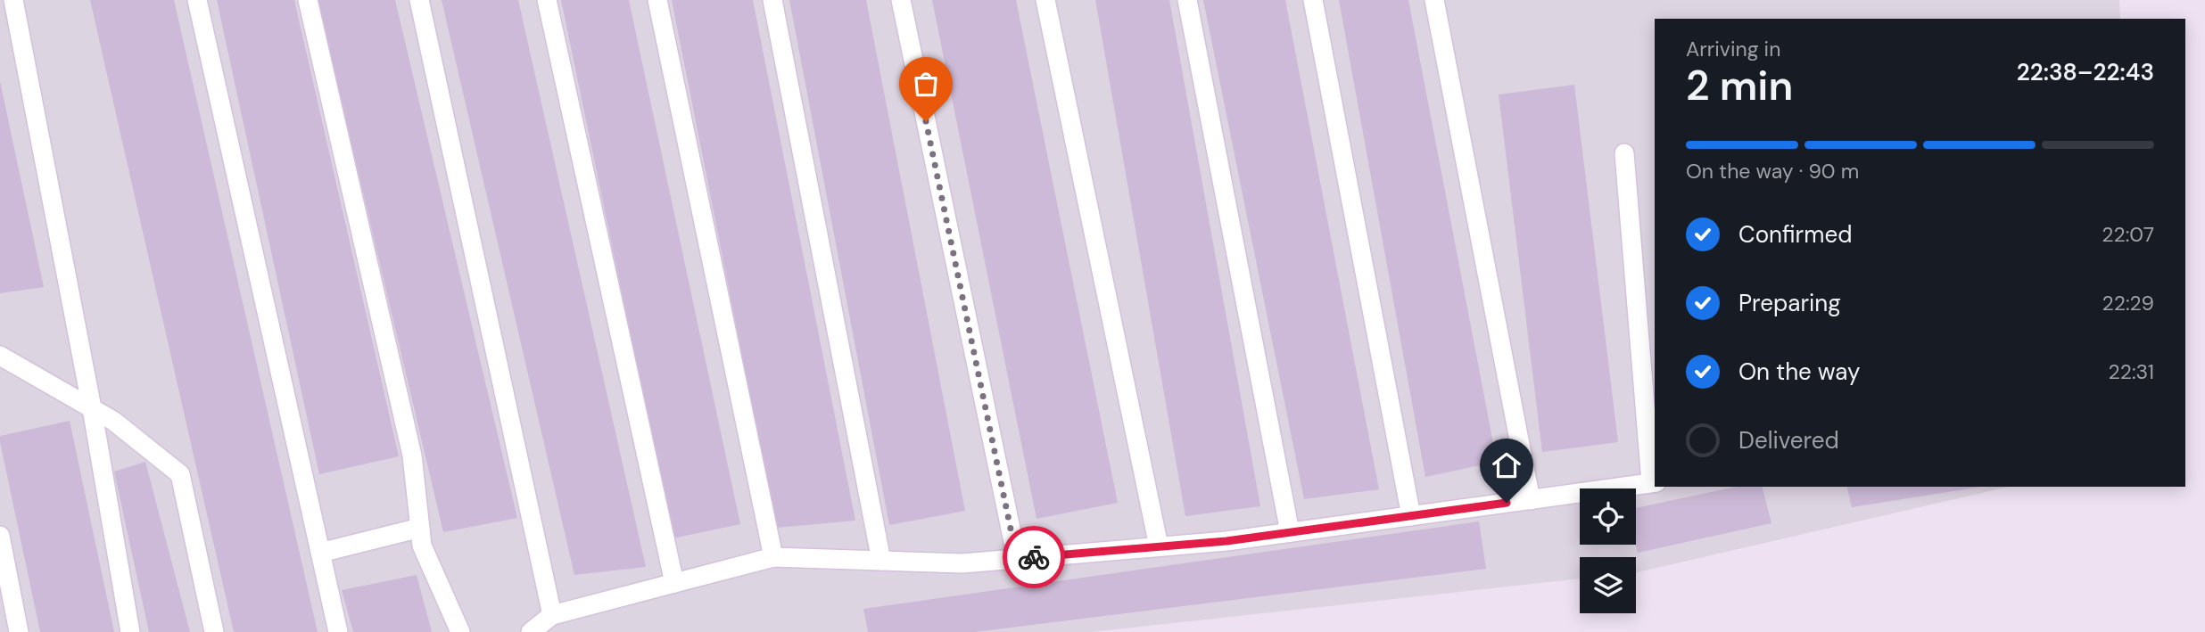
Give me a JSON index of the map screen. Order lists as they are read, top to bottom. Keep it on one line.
{"page":{"heading":["2 min","Arriving in","22:38–22:43"],"bar":"On the way · 90 m","list":[["Confirmed","22:07"],["Preparing","22:29"],["On the way","22:31"],"Delivered"]}}
